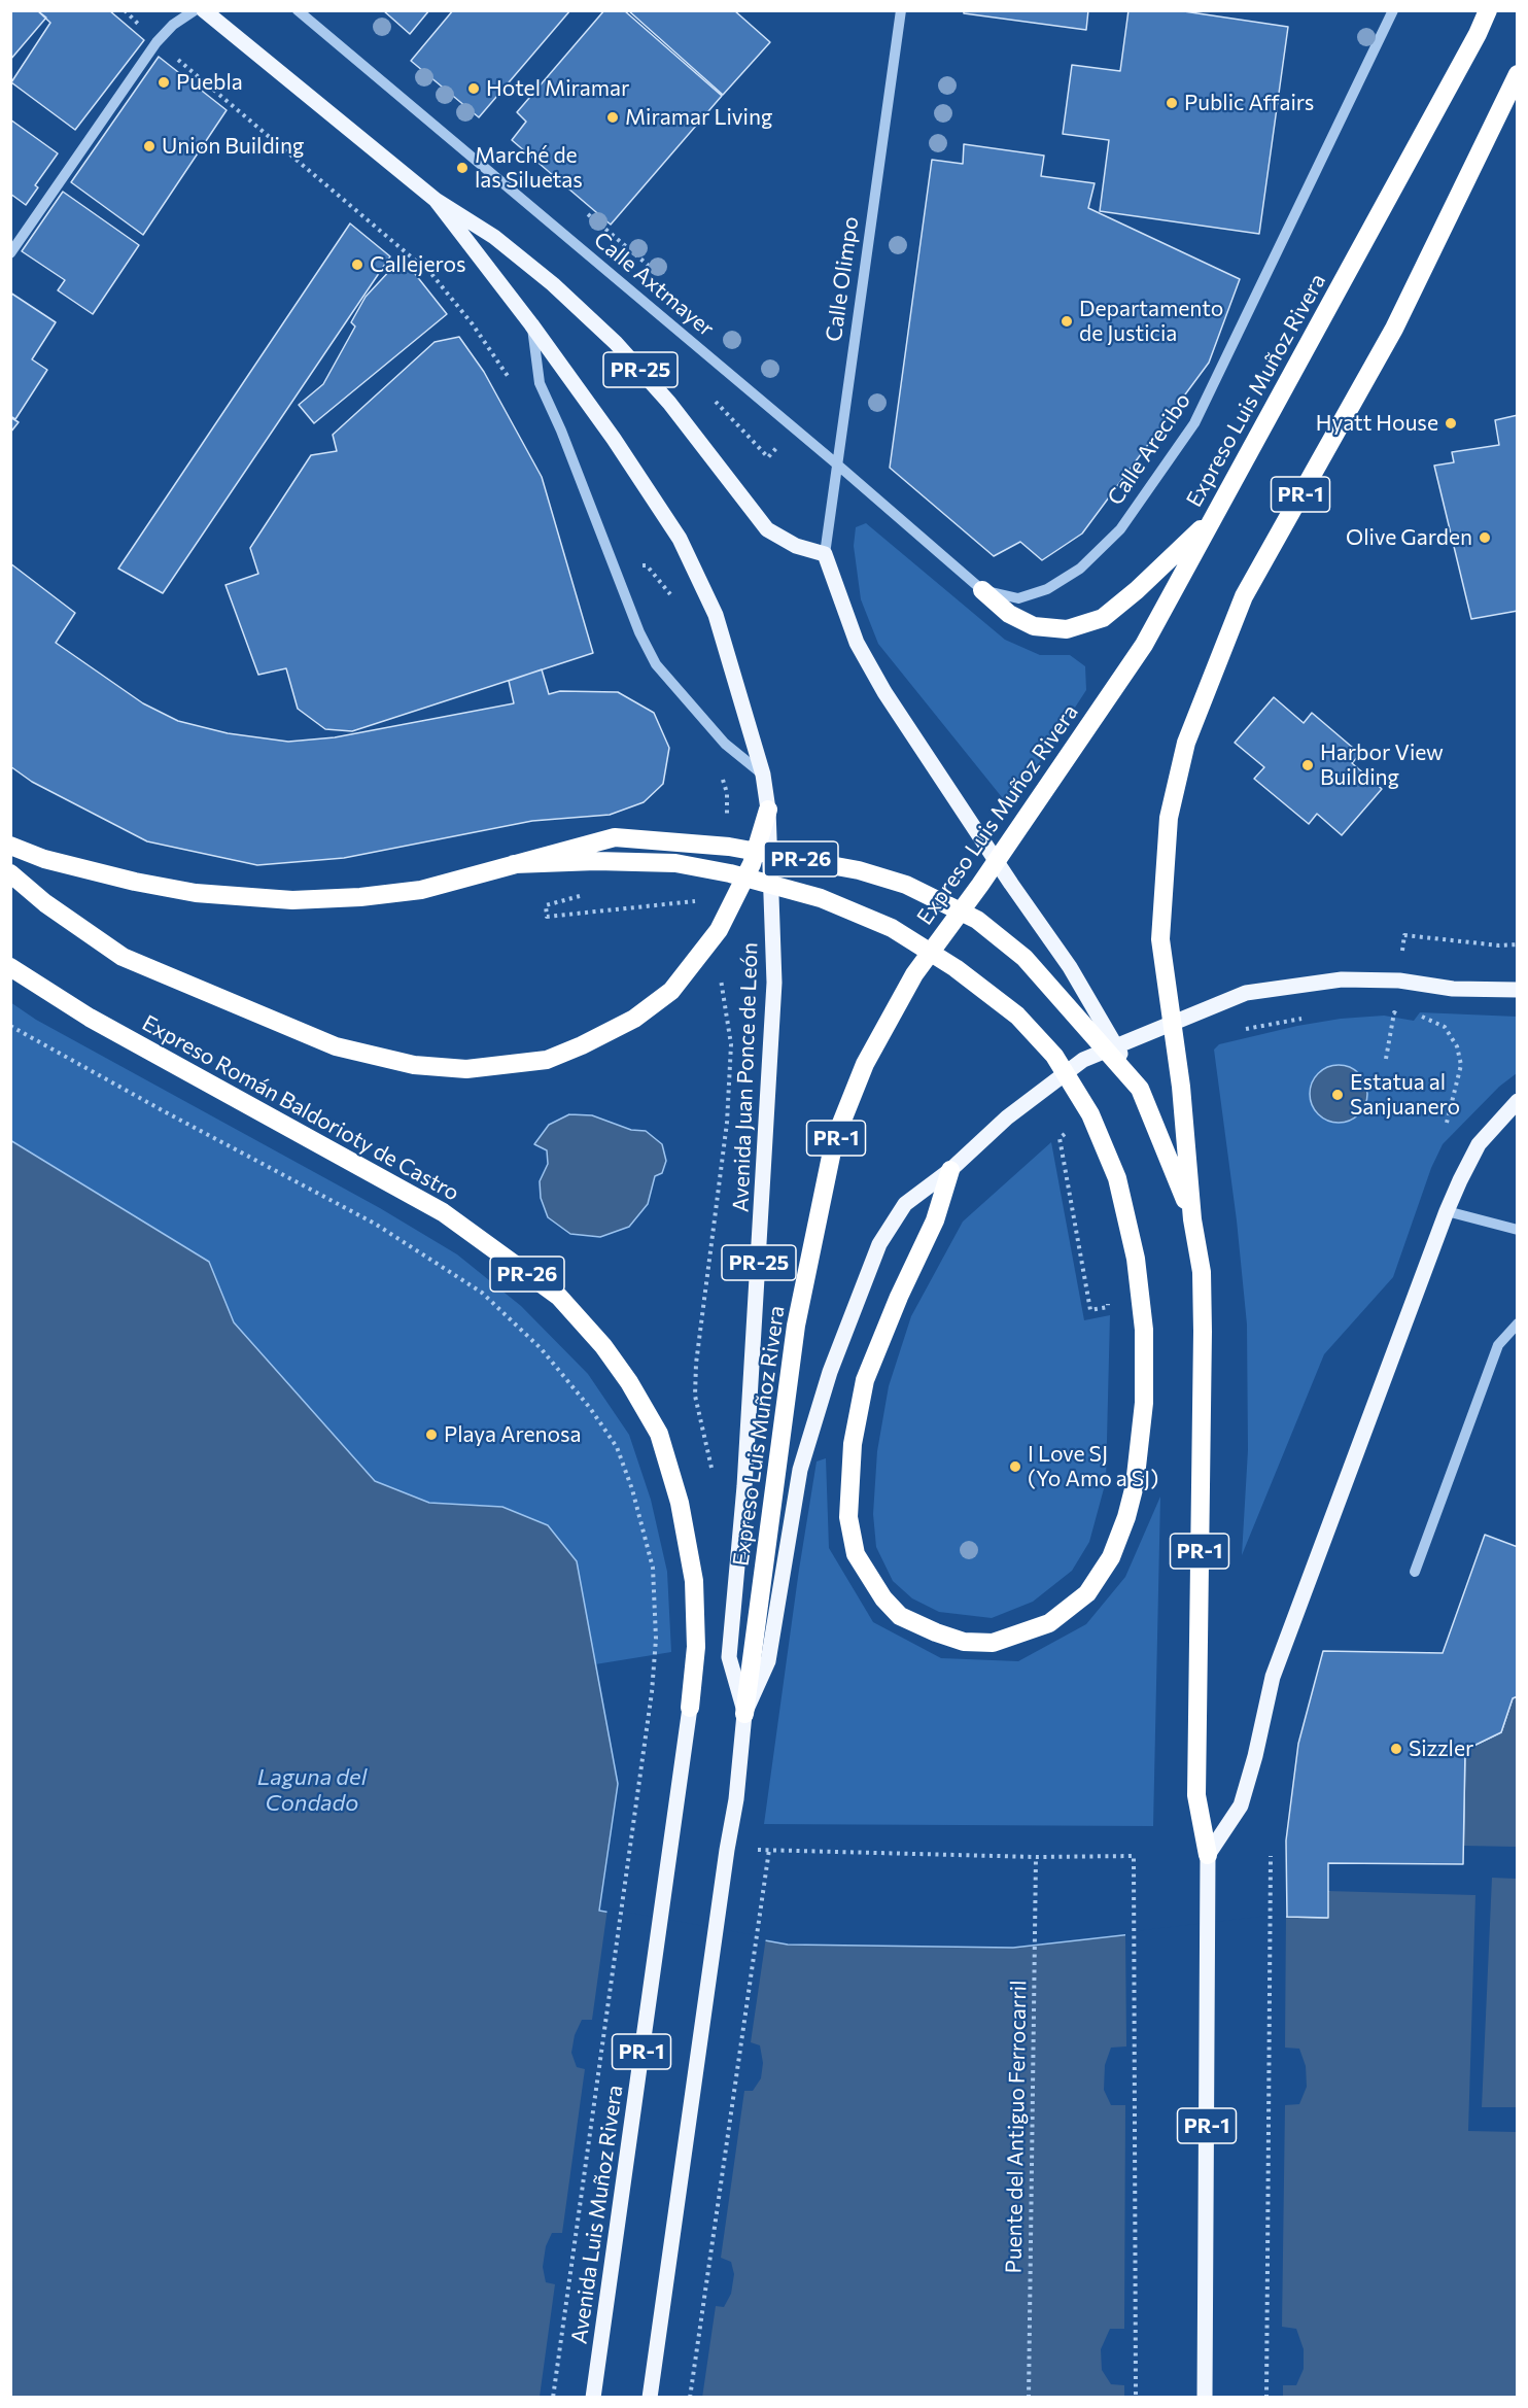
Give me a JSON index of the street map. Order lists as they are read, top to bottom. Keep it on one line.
{"streets":{"highway":["Expreso Luis Muñoz Rivera","PR-1","PR-26","Expreso Román Baldorioty de Castro"],"main road":["PR-25","Avenida Juan Ponce de León","Avenida Luis Muñoz Rivera"],"street":["Calle Olimpo","Calle Axtmayer","Calle Arecibo"],"path":["Puente del Antiguo Ferrocarril"]},"crossings":[["Calle Olimpo","Calle Axtmayer"],["Calle Olimpo","PR-25"],["Calle Axtmayer","Calle Arecibo"],["PR-25","Avenida Juan Ponce de León"],["Expreso Luis Muñoz Rivera","PR-1"],["Expreso Luis Muñoz Rivera","Avenida Juan Ponce de León"],["PR-1","PR-26"],["PR-1","Avenida Juan Ponce de León"],["Expreso Román Baldorioty de Castro","Avenida Luis Muñoz Rivera"]],"water":["Laguna del Condado"],"places":["Puebla","Hotel Miramar","Public Affairs","Miramar Living","Union Building","Marché de las Siluetas","Callejeros","Departamento de Justicia","Hyatt House","Olive Garden","Harbor View Building","Estatua al Sanjuanero","Playa Arenosa","I Love SJ (Yo Amo a SJ)","Sizzler"]}
